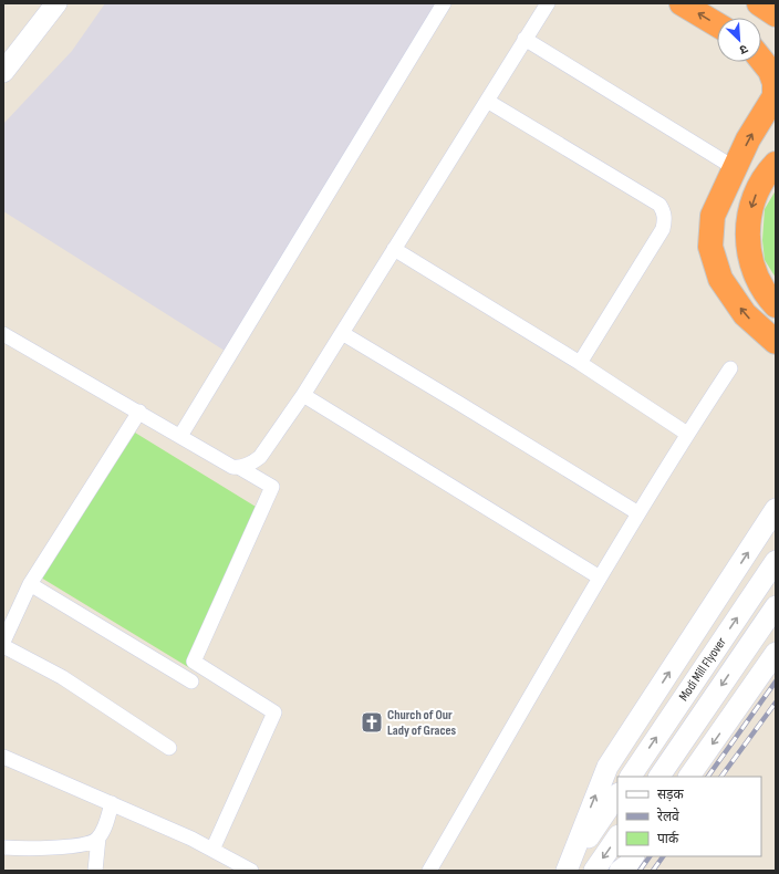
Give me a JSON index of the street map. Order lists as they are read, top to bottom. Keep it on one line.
{"streets":{"main road":["Modi Mill Flyover"]},"places":{"church":["Church of Our Lady of Graces"]},"legend":["सड़क","रेलवे","पार्क"],"north":"bottom right"}
